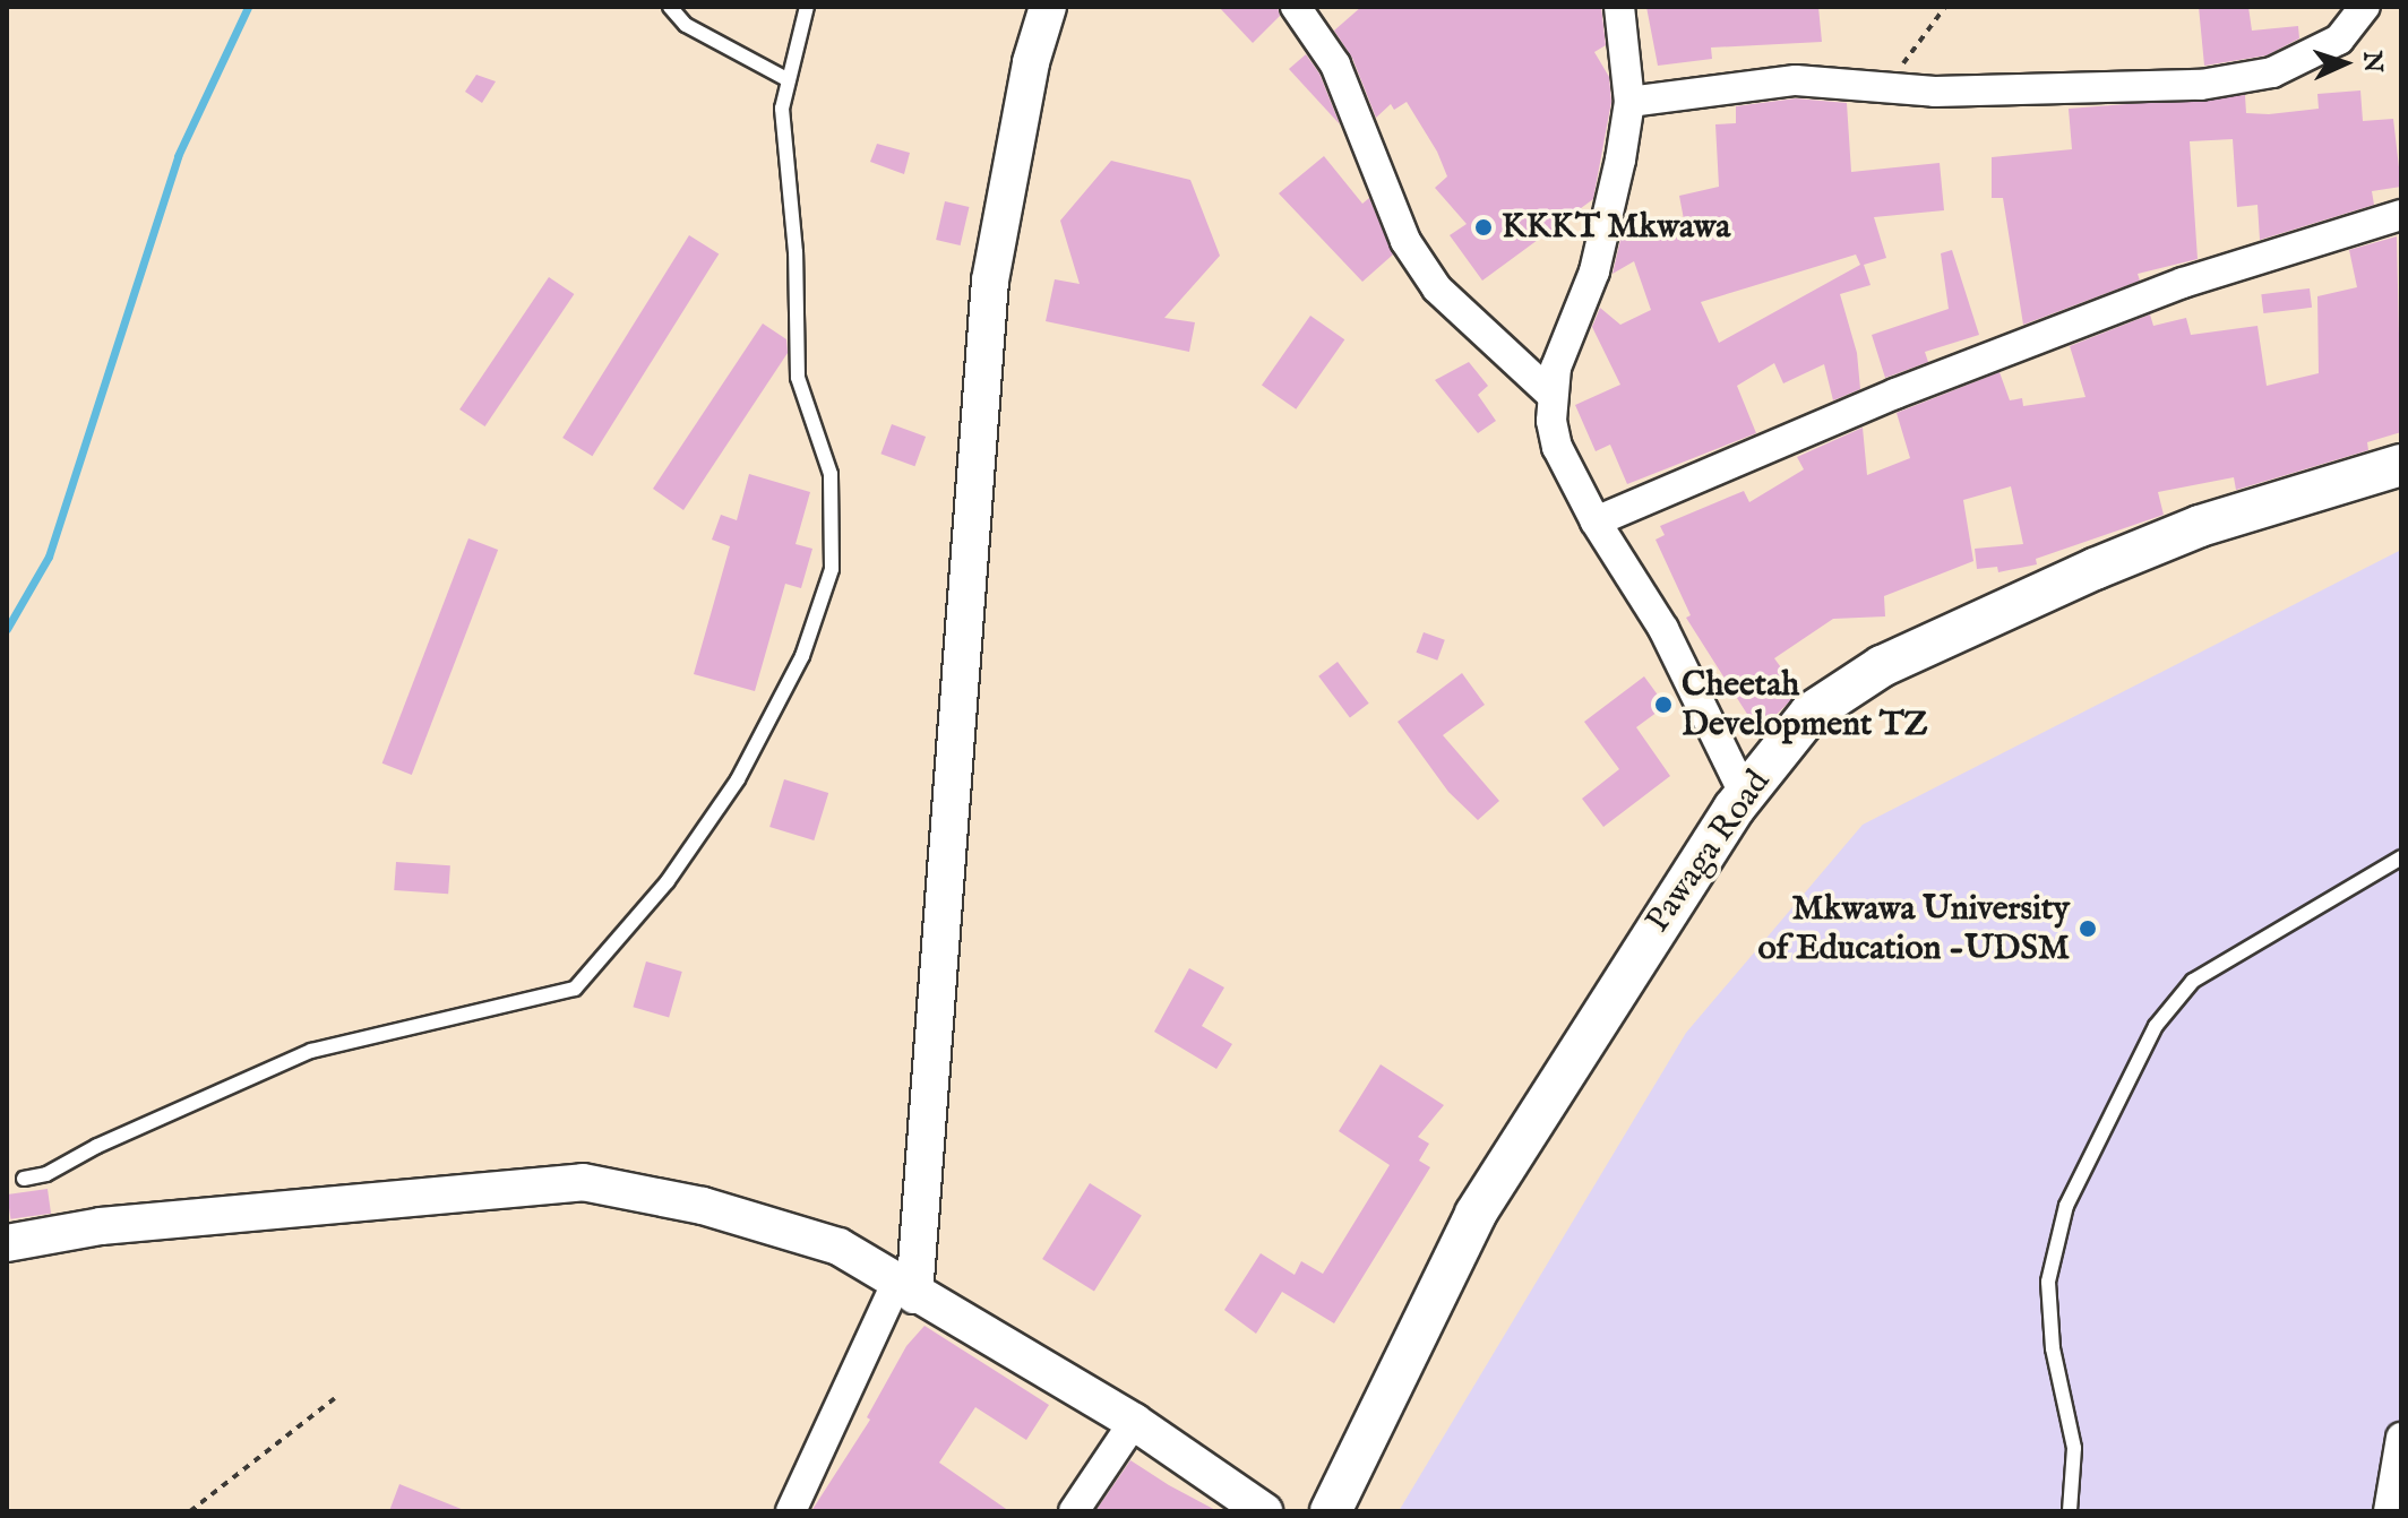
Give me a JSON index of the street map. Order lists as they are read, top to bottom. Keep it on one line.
{"streets":{"main road":["Pawaga Road"]},"places":["KKKT Mkwawa","Cheetah Development TZ","Mkwawa University of Education -UDSM"],"north":"right"}
